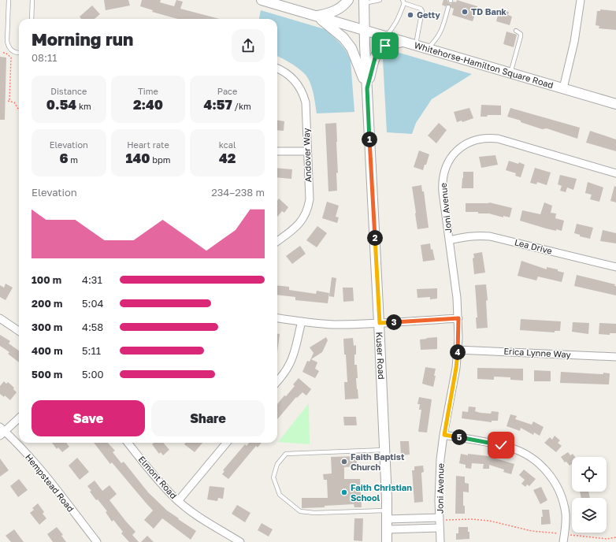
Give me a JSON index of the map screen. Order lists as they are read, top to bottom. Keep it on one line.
{"streets":{"street":["Whitehorse-Hamilton Square Road","Andover Way","Joni Avenue","Lea Drive","Erica Lynne Way","Kuser Road","Elmont Road","Hempstead Road"]},"crossings":[["Whitehorse-Hamilton Square Road","Kuser Road"],["Joni Avenue","Lea Drive"],["Joni Avenue","Erica Lynne Way"]],"places":["TD Bank","Getty","Faith Baptist Church","Faith Christian School"],"page":{"heading":["Morning run","08:11"],"stats":[["Distance","0.54 km"],["Time","2:40"],["Pace","4:57 /km"],["Elevation","6 m"],["Heart rate","140 bpm"],["kcal","42"]],"pins":["1","2","3","4","5"],"chart":["Elevation","234–238 m"],"list":[{"name":"100 m","note":"4:31"},{"name":"200 m","note":"5:04"},{"name":"300 m","note":"4:58"},{"name":"400 m","note":"5:11"},{"name":"500 m","note":"5:00"}],"buttons":["Save","Share"]}}
